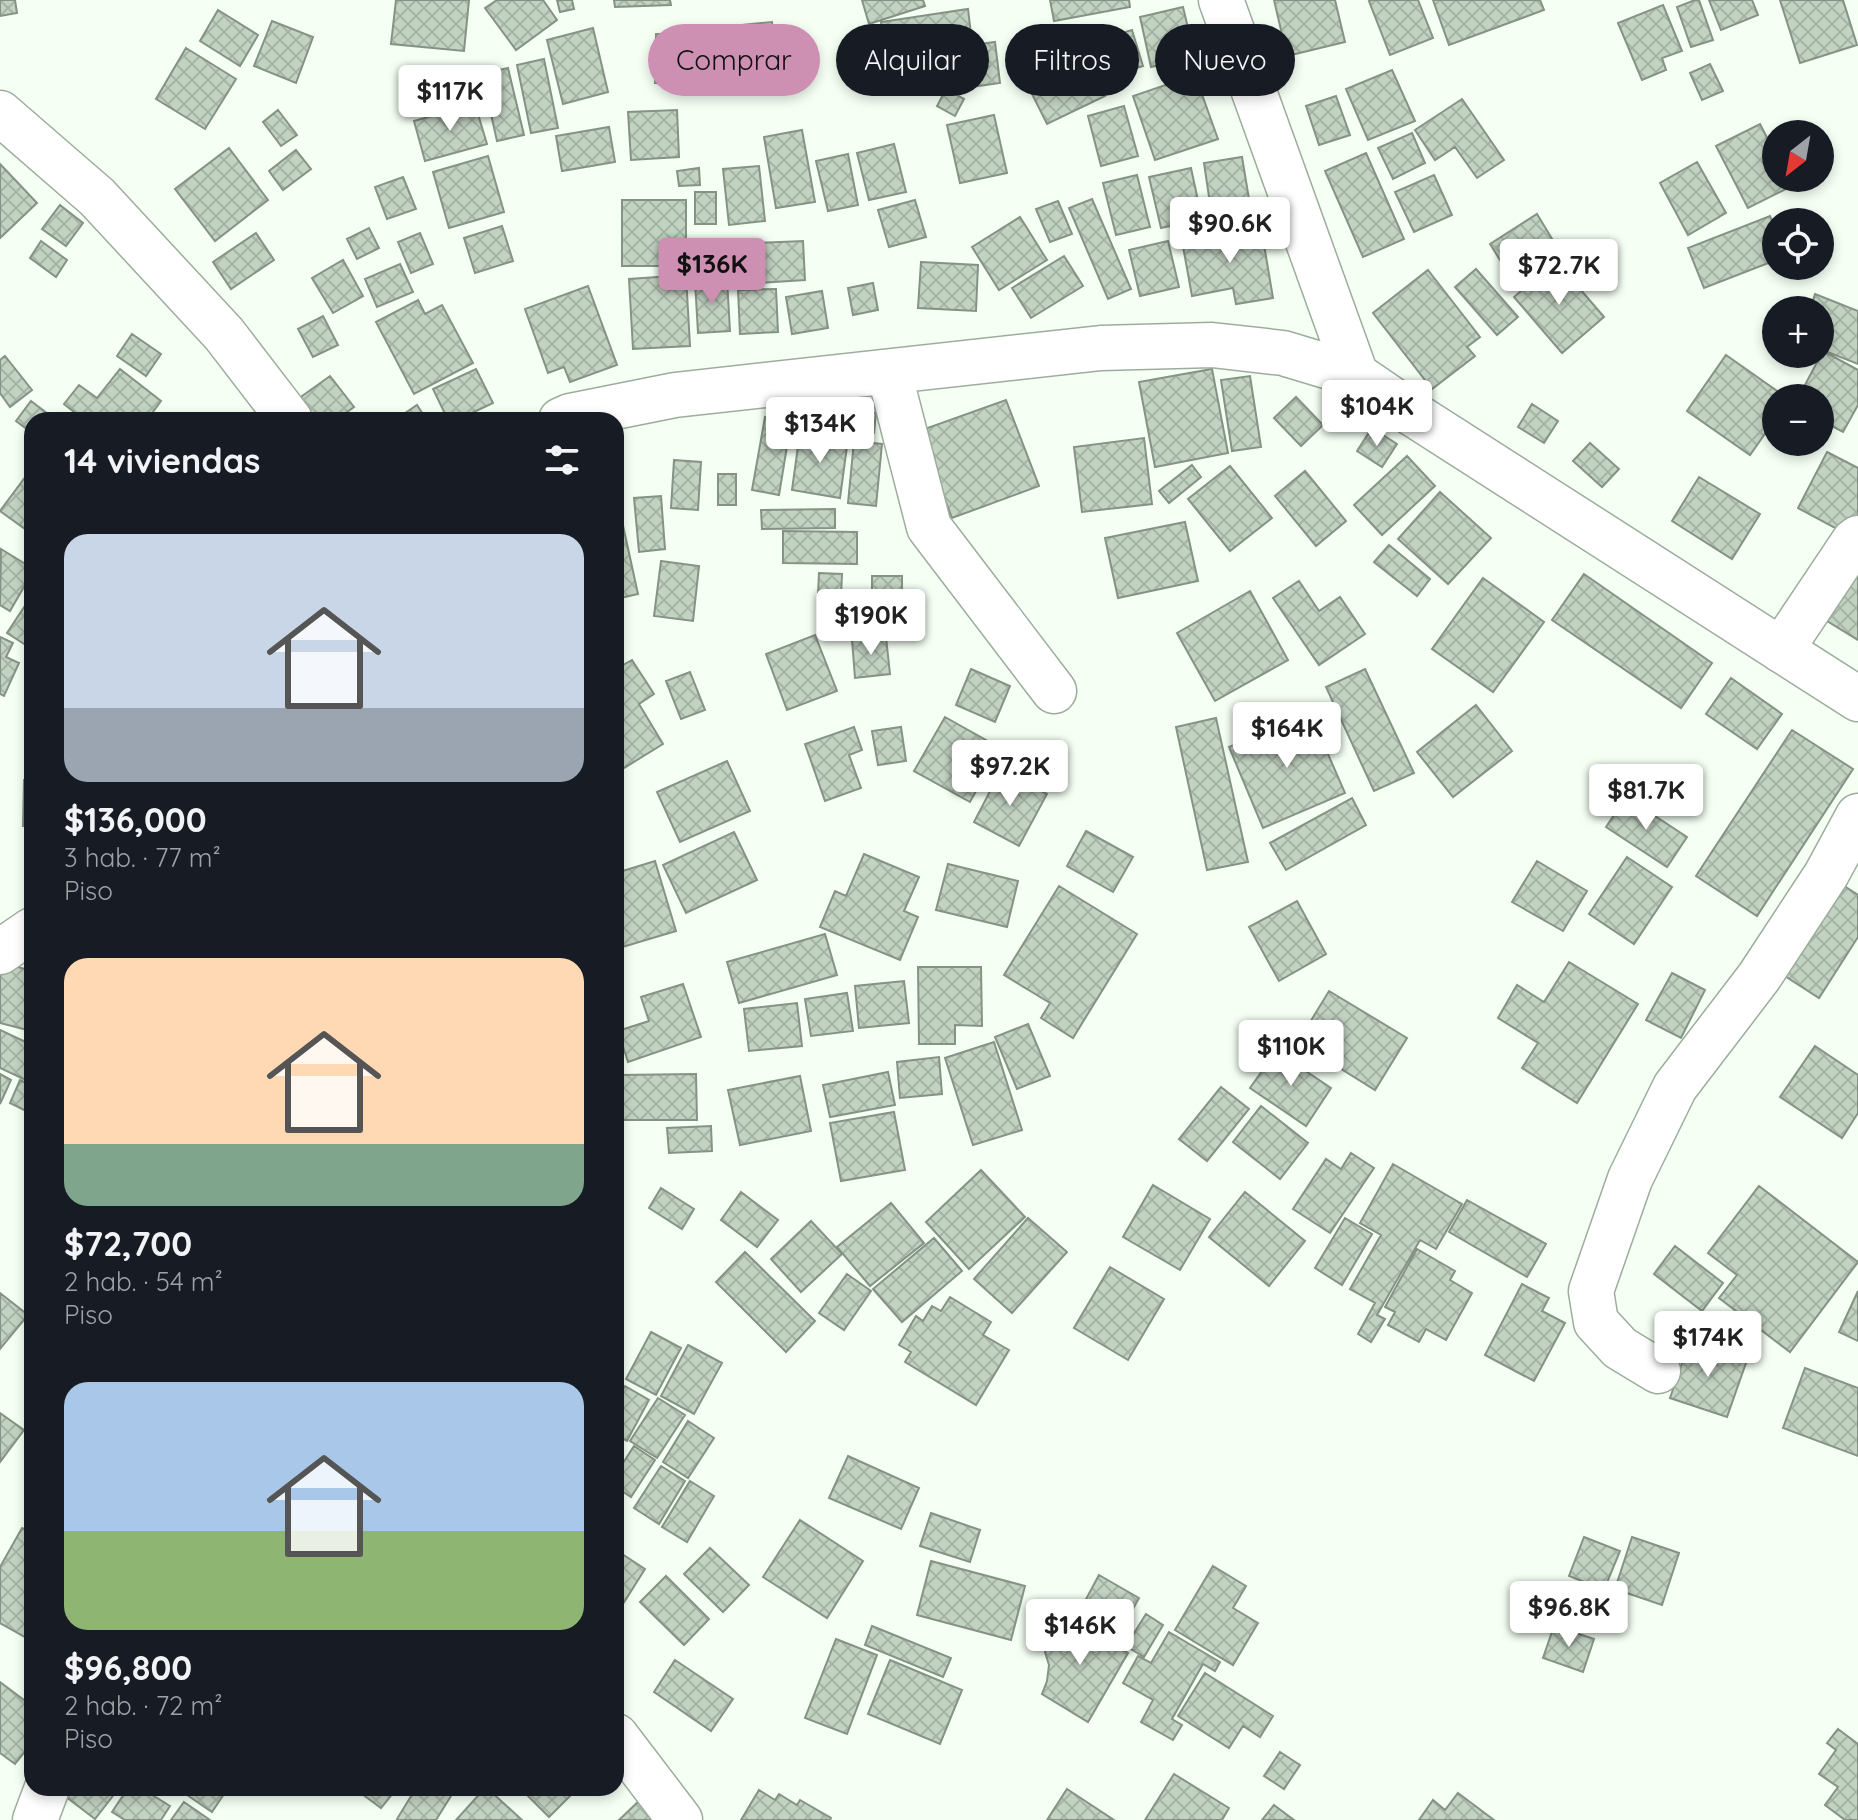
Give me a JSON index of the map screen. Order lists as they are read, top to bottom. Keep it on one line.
{"north":"bottom left","page":{"chip":["Comprar","Alquilar","Filtros","Nuevo"],"price":["$117K","$90.6K","$136K","$72.7K","$104K","$134K","$190K","$164K","$97.2K","$81.7K","$110K","$174K","$96.8K","$146K"],"map_buttons":["+","−"],"heading":"14 viviendas","list":[{"name":"$136,000","note":"3 hab. · 77 m² · Piso"},{"name":"$72,700","note":"2 hab. · 54 m² · Piso"},{"name":"$96,800","note":"2 hab. · 72 m² · Piso"}]}}
